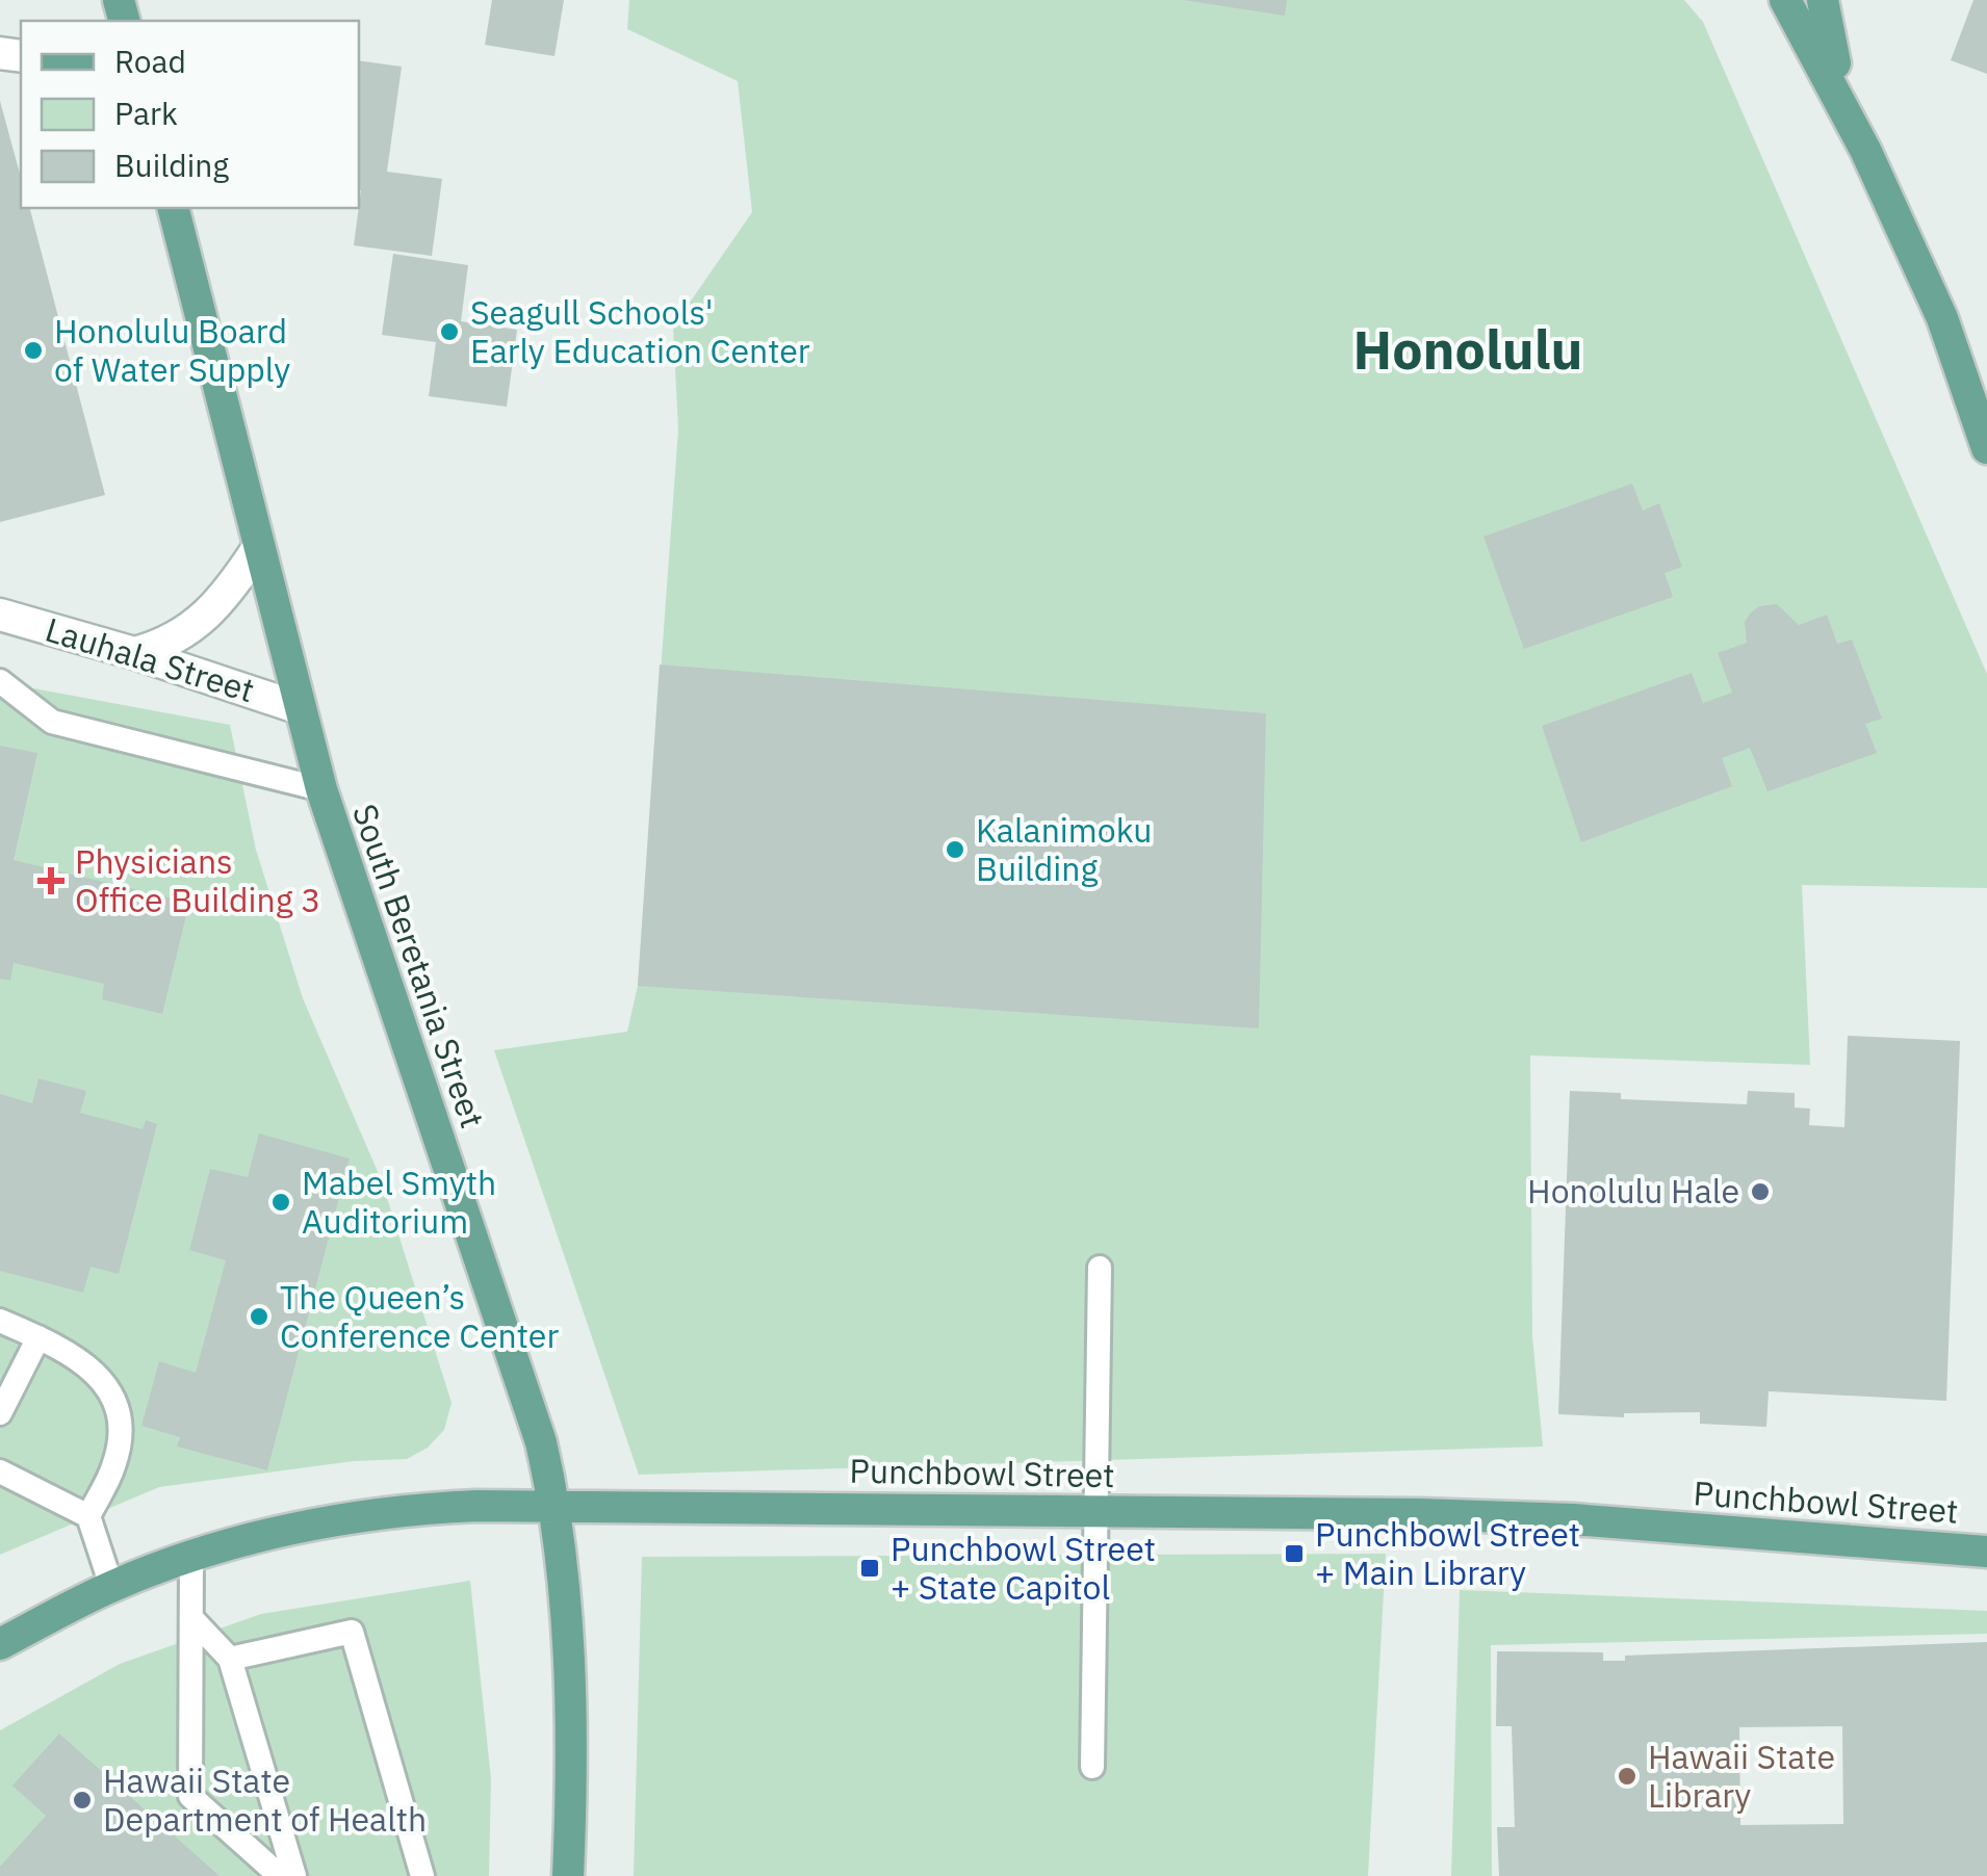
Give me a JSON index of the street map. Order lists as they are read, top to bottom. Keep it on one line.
{"streets":{"main road":["South Beretania Street","Punchbowl Street"],"street":["Lauhala Street"]},"crossings":[["Lauhala Street","South Beretania Street"],["South Beretania Street","Punchbowl Street"]],"districts":["Honolulu"],"places":{"other":["Seagull Schools' Early Education Center","Honolulu Board of Water Supply","Kalanimoku Building","Honolulu Hale","Mabel Smyth Auditorium","The Queen’s Conference Center","Hawaii State Library","Hawaii State Department of Health"],"health":["Physicians Office Building 3"],"transit":["Punchbowl Street + Main Library","Punchbowl Street + State Capitol"]},"legend":["Road","Park","Building"]}
